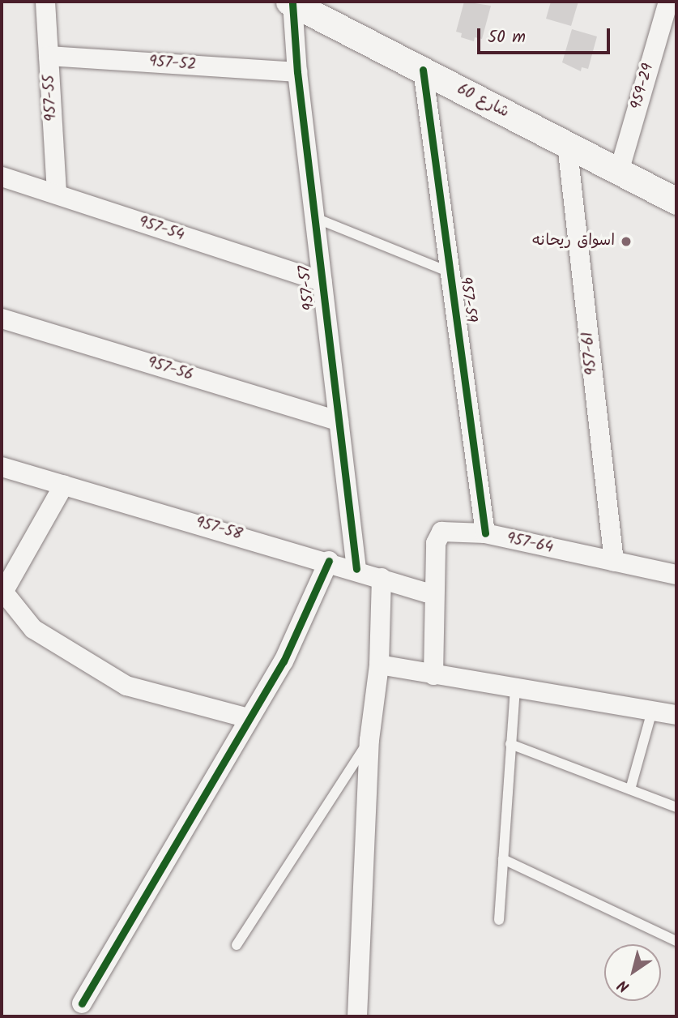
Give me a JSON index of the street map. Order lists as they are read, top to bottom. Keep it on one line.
{"streets":{"street":["957-52","959-29","957-55","شارع 60","957-54","957-57","957-59","957-61","957-56","957-58","957-64"]},"crossings":[["957-52","957-55"],["957-52","957-57"],["959-29","شارع 60"],["957-55","957-54"],["شارع 60","957-57"],["شارع 60","957-59"],["شارع 60","957-61"],["957-54","957-57"],["957-57","957-56"],["957-57","957-58"],["957-59","957-64"],["957-61","957-64"],["957-58","957-64"]],"places":["اسواق ريحانه"],"scale_bar":"50 m","north":"bottom left"}
